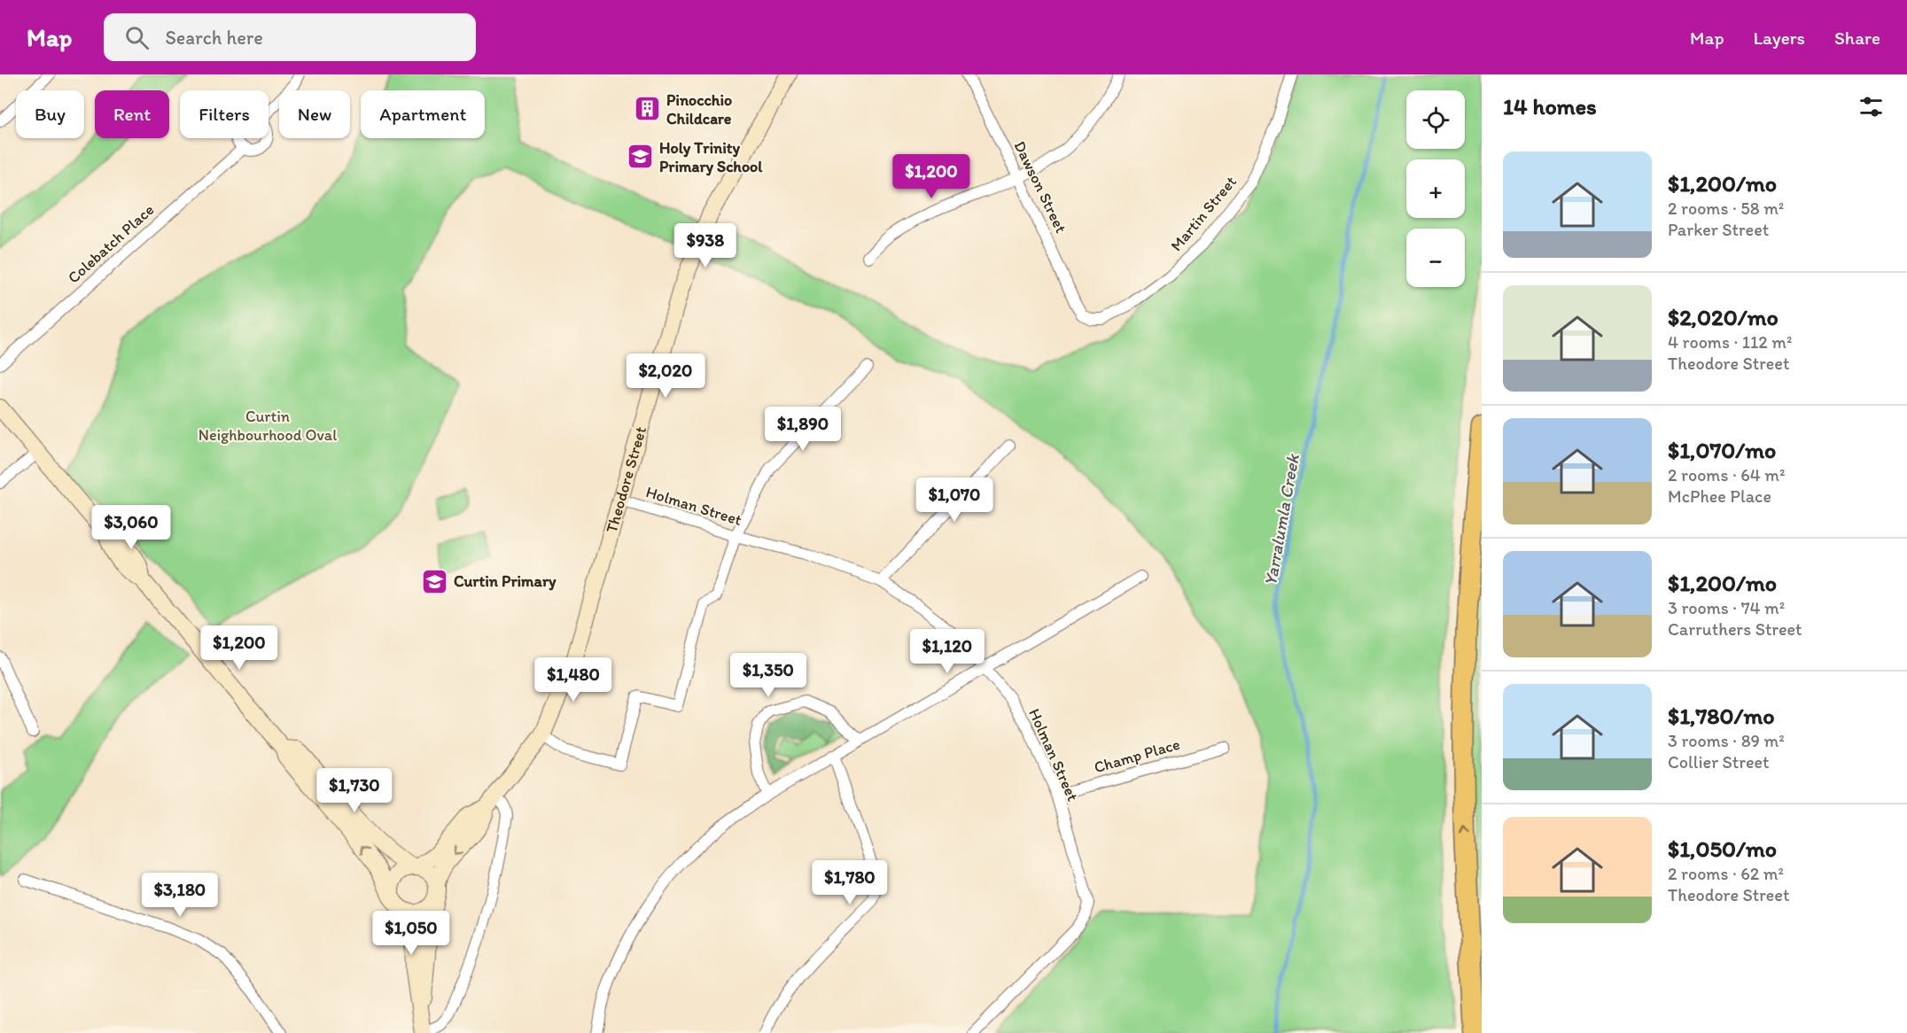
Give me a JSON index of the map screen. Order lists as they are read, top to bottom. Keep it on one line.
{"streets":{"main road":["Theodore Street"],"street":["Dawson Street","Martin Street","Colebatch Place","Holman Street","Champ Place"]},"crossings":[["Dawson Street","Martin Street"],["Theodore Street","Holman Street"],["Holman Street","Champ Place"]],"water":["Yarralumla Creek"],"parks":["Curtin Neighbourhood Oval"],"places":{"building":["Pinocchio Childcare"],"school or university":["Holy Trinity Primary School","Curtin Primary"]},"page":{"header":"Map","search":"Search here","nav":["Map","Layers","Share"],"heading":"14 homes","map_buttons":["+","−"],"chip":["Buy","Rent","Filters","New","Apartment"],"list":[{"name":"$1,200/mo","note":"2 rooms · 58 m² · Parker Street"},{"name":"$2,020/mo","note":"4 rooms · 112 m² · Theodore Street"},{"name":"$1,070/mo","note":"2 rooms · 64 m² · McPhee Place"},{"name":"$1,200/mo","note":"3 rooms · 74 m² · Carruthers Street"},{"name":"$1,780/mo","note":"3 rooms · 89 m² · Collier Street"},{"name":"$1,050/mo","note":"2 rooms · 62 m² · Theodore Street"}],"price":["$1,200","$938","$2,020","$1,890","$1,070","$3,060","$1,200","$1,120","$1,350","$1,480","$1,730","$1,780","$3,180","$1,050"]}}
